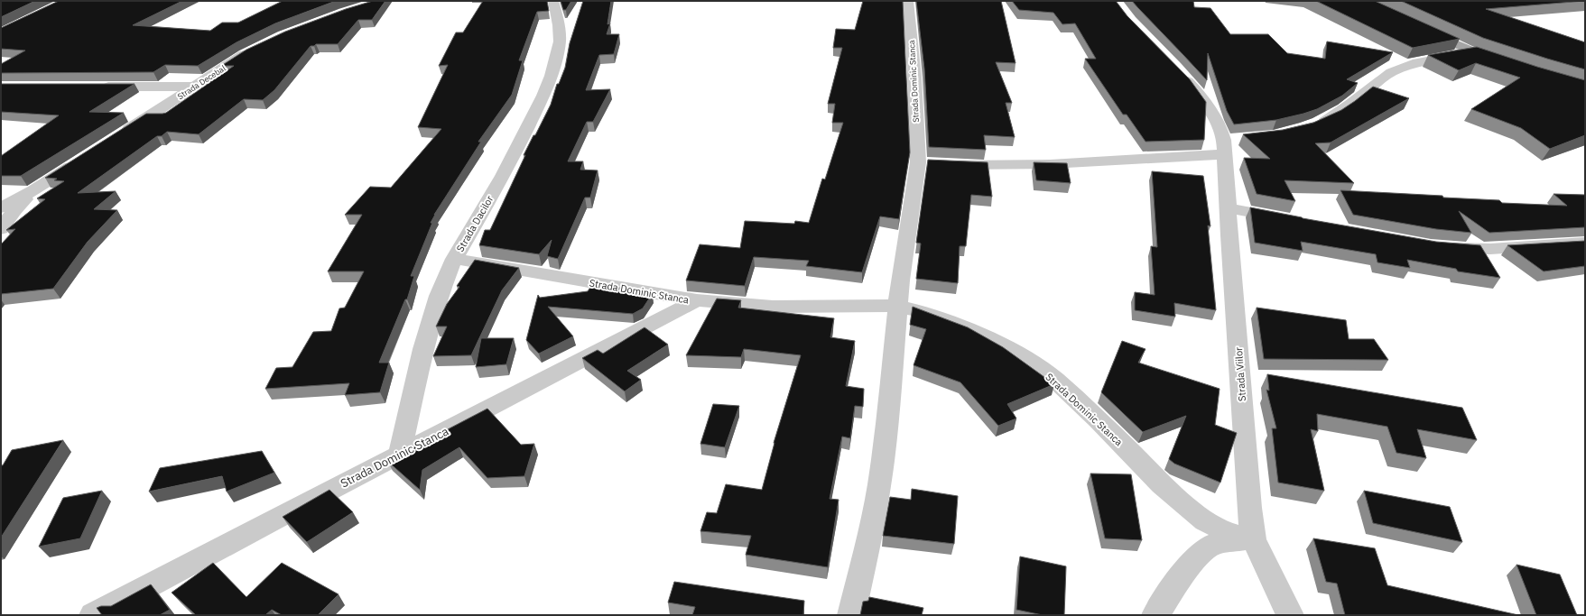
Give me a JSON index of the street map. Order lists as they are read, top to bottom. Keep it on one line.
{"streets":{"street":["Strada Dominic Stanca","Strada Decebal","Strada Dacilor","Strada Viilor"]},"crossings":[["Strada Dominic Stanca","Strada Dacilor"],["Strada Dominic Stanca","Strada Viilor"]]}
